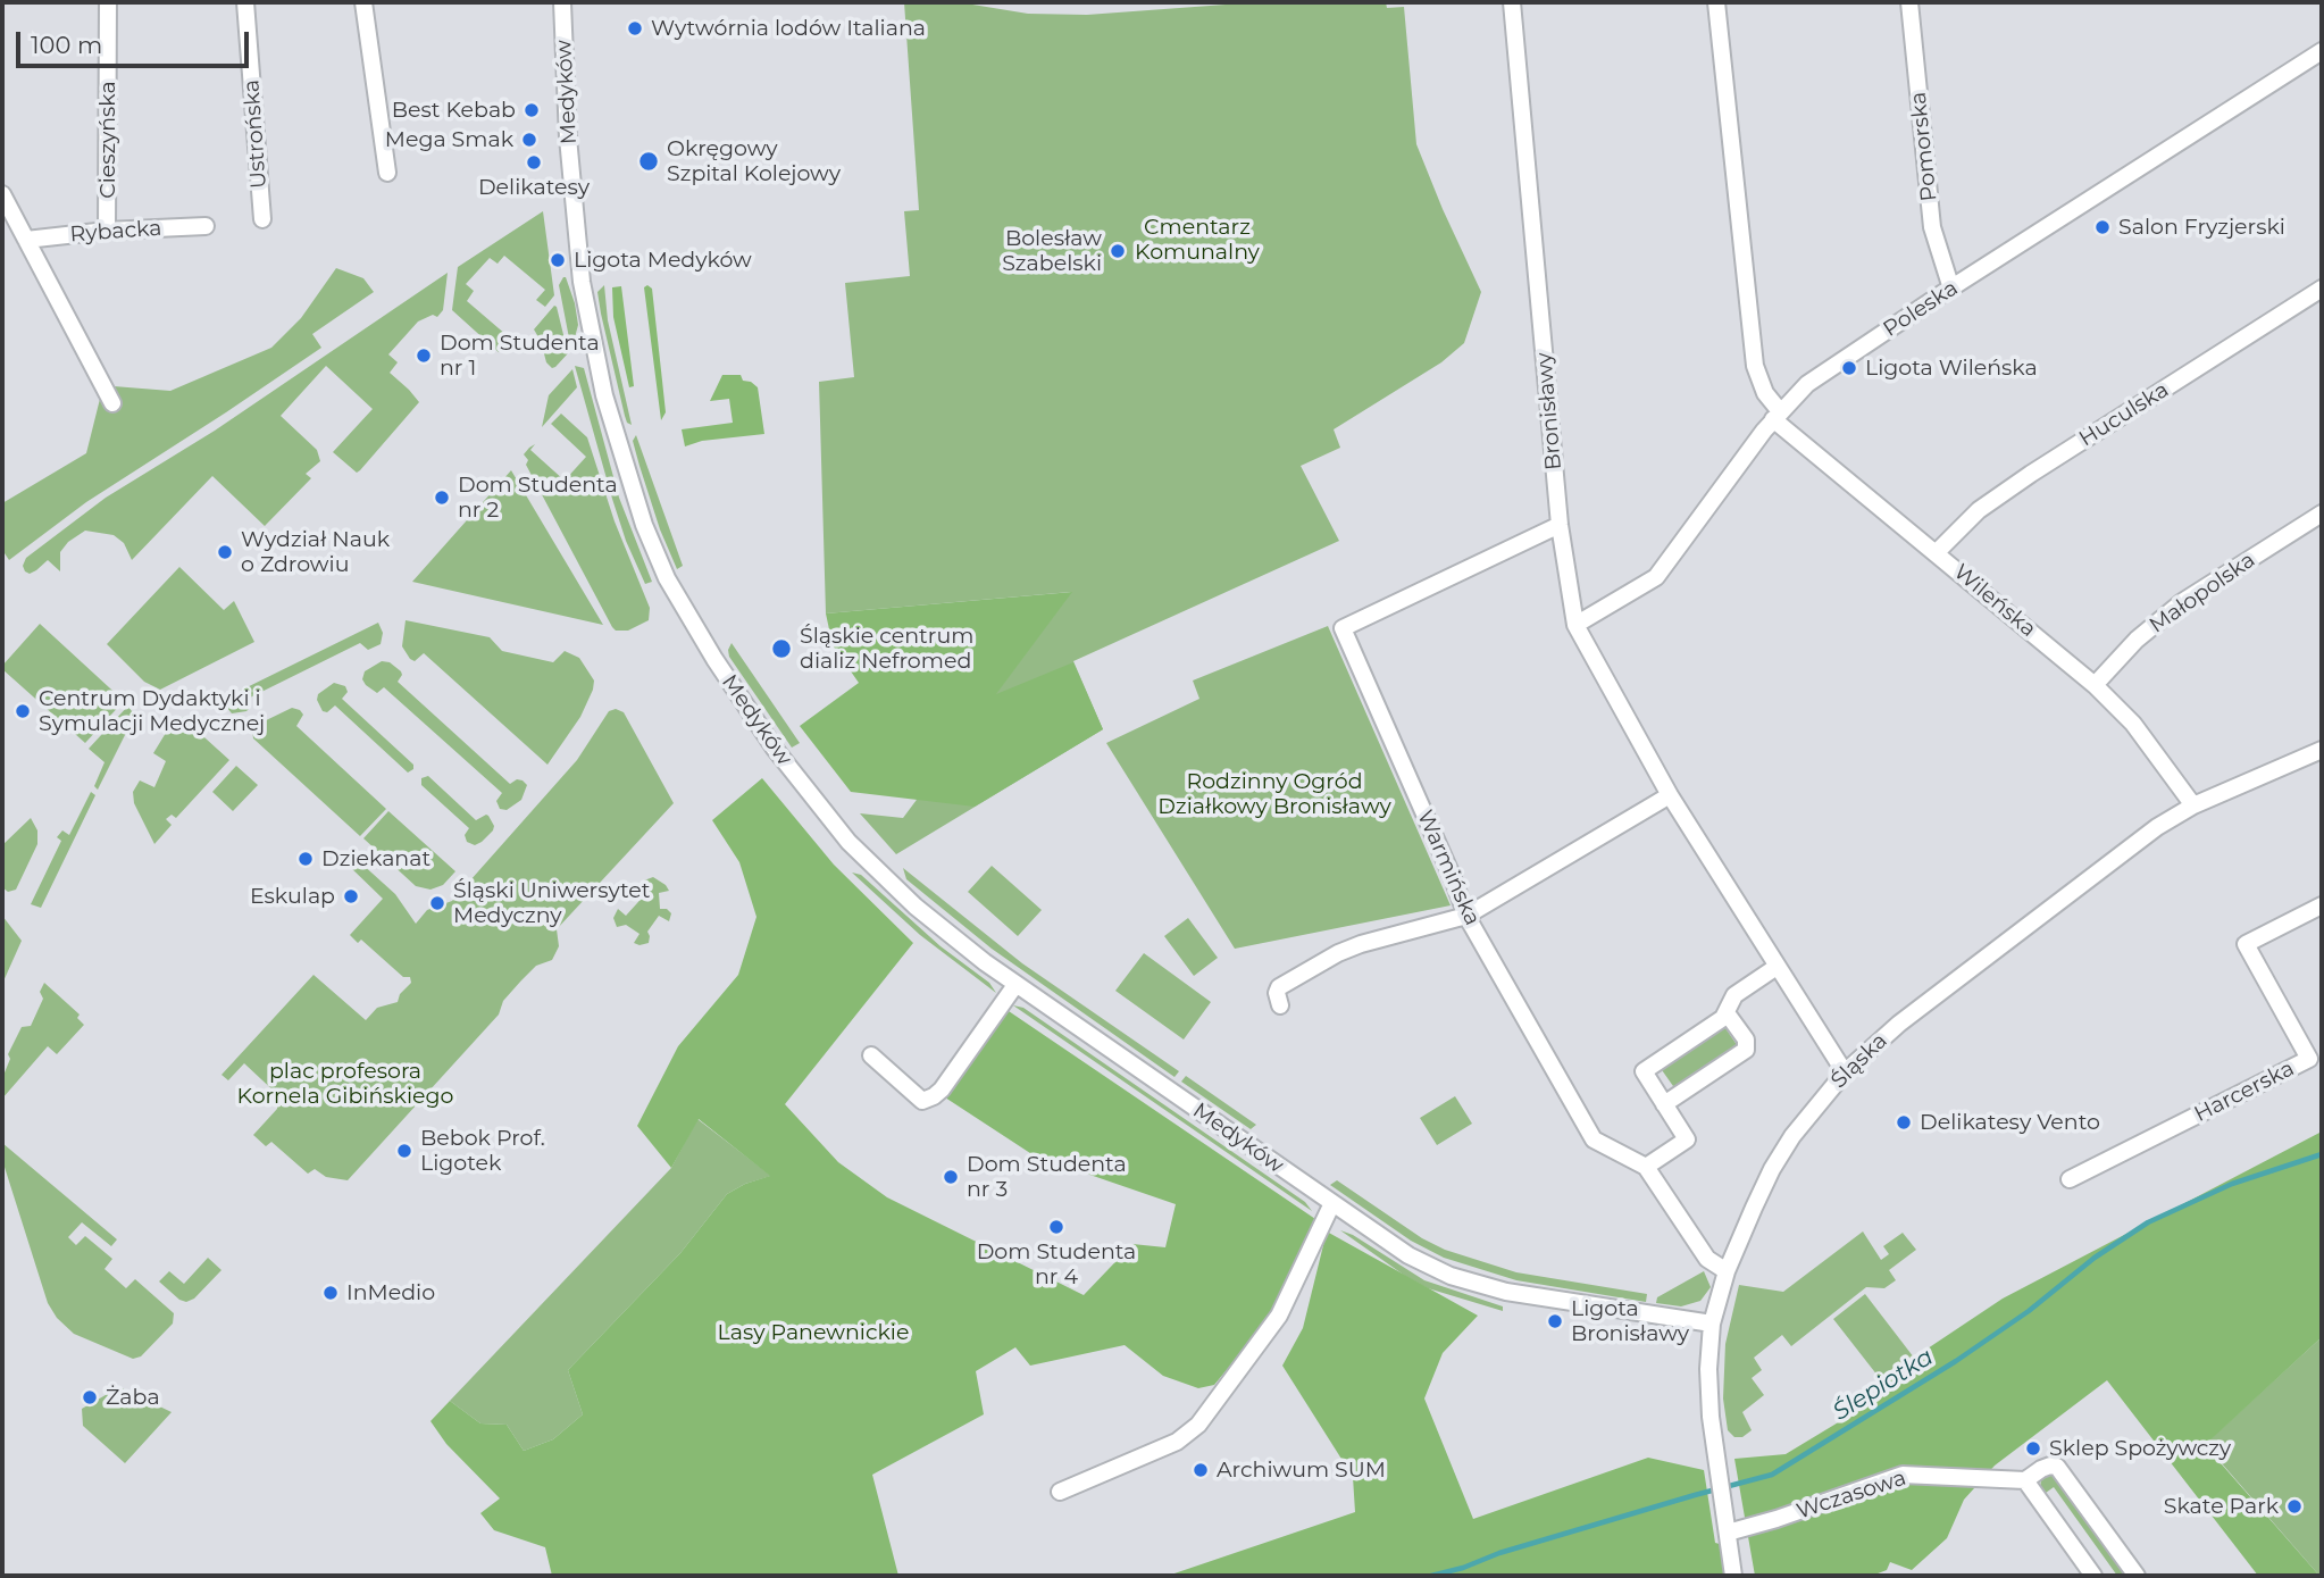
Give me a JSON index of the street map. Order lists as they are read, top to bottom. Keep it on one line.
{"streets":{"street":["Medyków","Ustrońska","Cieszyńska","Pomorska","Rybacka","Poleska","Bronisławy","Huculska","Małopolska","Wileńska","Warmińska","Śląska","Harcerska","Wczasowa"]},"crossings":[["Medyków","Śląska"],["Cieszyńska","Rybacka"],["Pomorska","Poleska"],["Poleska","Bronisławy"],["Poleska","Wileńska"],["Bronisławy","Warmińska"],["Bronisławy","Śląska"],["Huculska","Wileńska"],["Małopolska","Wileńska"],["Wileńska","Śląska"],["Warmińska","Śląska"],["Śląska","Wczasowa"]],"water":["Ślepiotka"],"parks":["Cmentarz Komunalny","Rodzinny Ogród Działkowy Bronisławy","plac profesora Kornela Gibińskiego","Lasy Panewnickie"],"places":["Wytwórnia lodów Italiana","Best Kebab","Mega Smak","Okręgowy Szpital Kolejowy","Delikatesy","Salon Fryzjerski","Bolesław Szabelski","Ligota Medyków","Dom Studenta nr 1","Ligota Wileńska","Dom Studenta nr 2","Wydział Nauk o Zdrowiu","Śląskie centrum dializ Nefromed","Centrum Dydaktyki i Symulacji Medycznej","Dziekanat","Eskulap","Śląski Uniwersytet Medyczny","Delikatesy Vento","Bebok Prof. Ligotek","Dom Studenta nr 3","Dom Studenta nr 4","InMedio","Ligota Bronisławy","Żaba","Sklep Spożywczy","Archiwum SUM","Skate Park"],"scale_bar":"100 m"}
